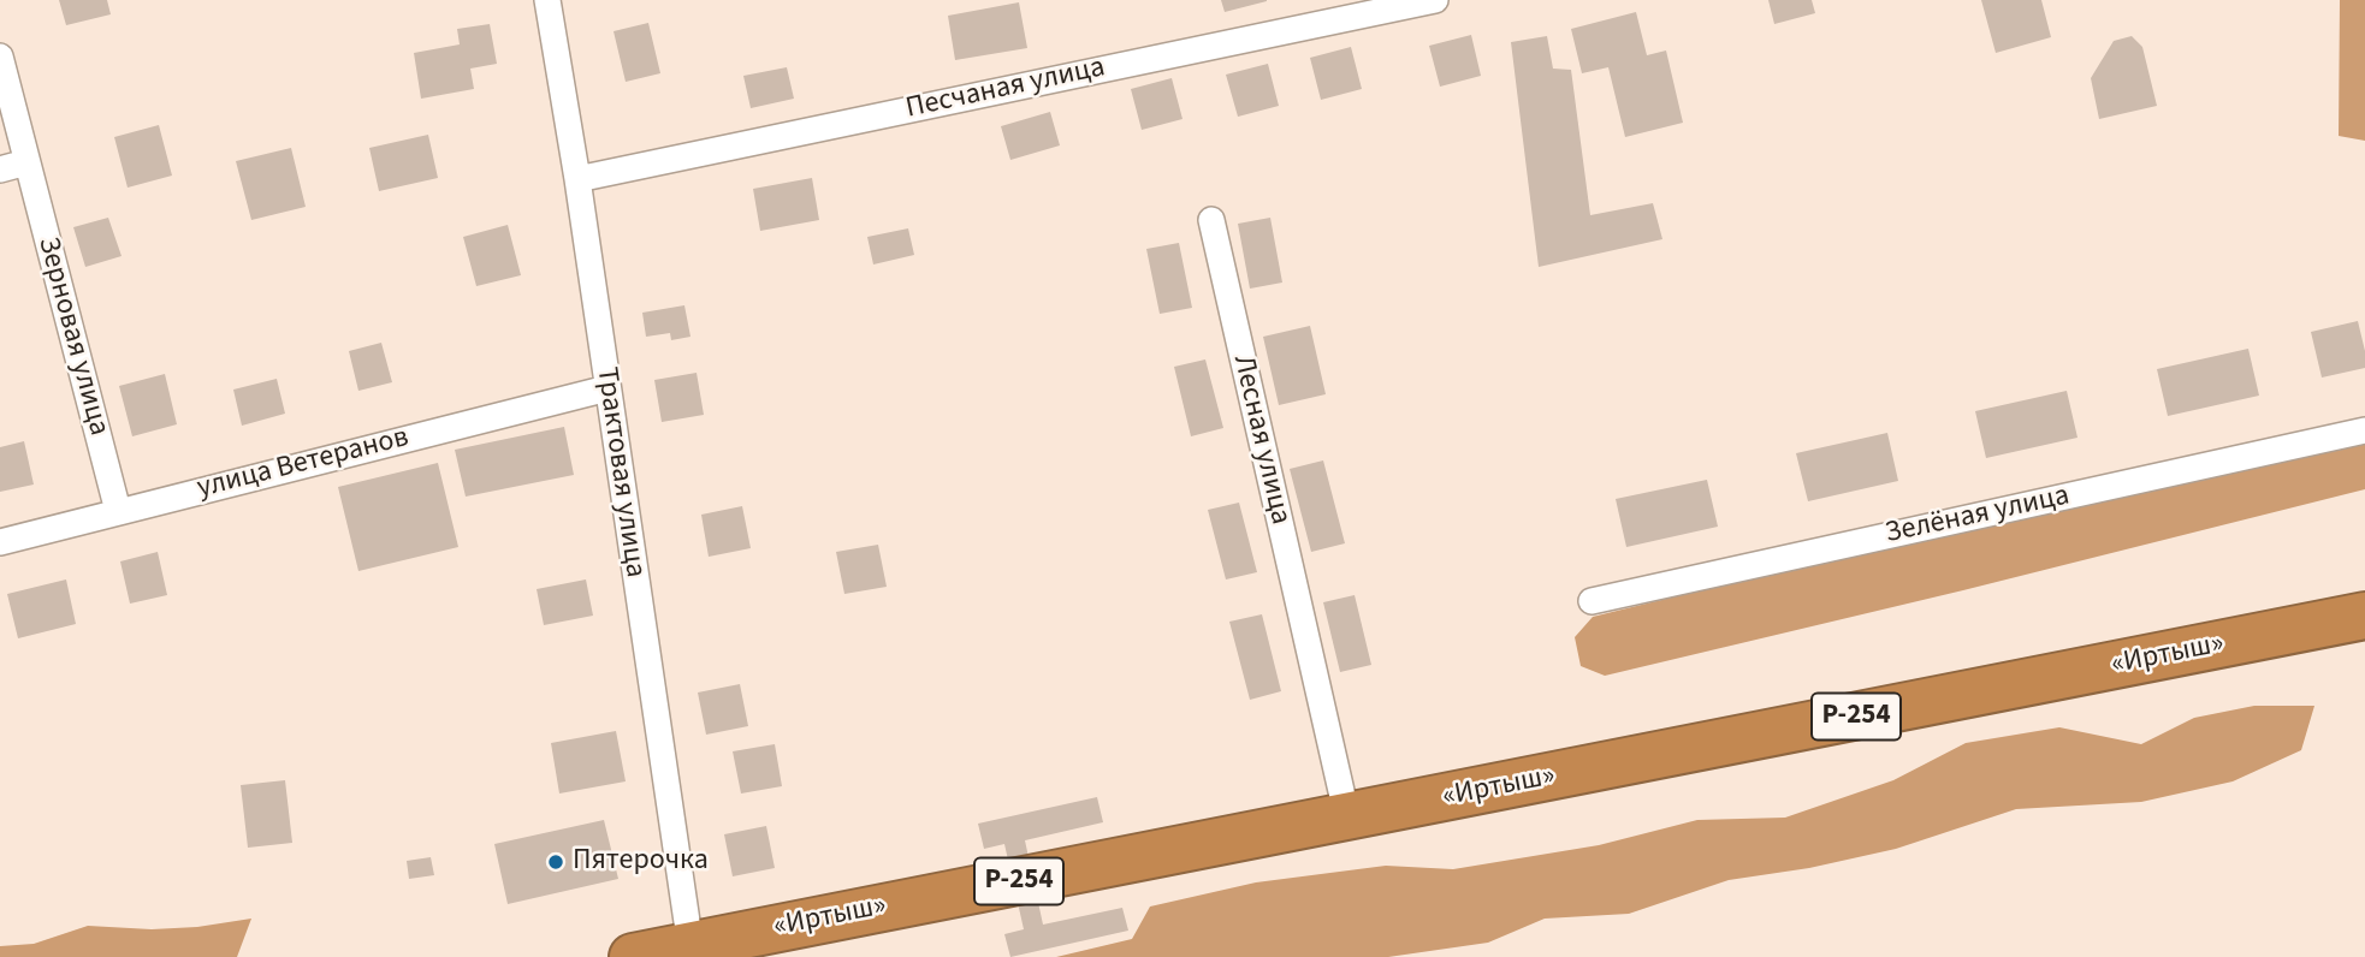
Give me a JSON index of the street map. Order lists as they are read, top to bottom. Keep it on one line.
{"streets":{"highway":["«Иртыш»","Р-254"],"street":["Песчаная улица","Зерновая улица","Лесная улица","улица Ветеранов","Трактовая улица","Зелёная улица"]},"crossings":[["Песчаная улица","Трактовая улица"],["Зерновая улица","улица Ветеранов"],["Лесная улица","«Иртыш»"],["улица Ветеранов","Трактовая улица"],["Трактовая улица","«Иртыш»"]],"places":["Пятерочка"]}
